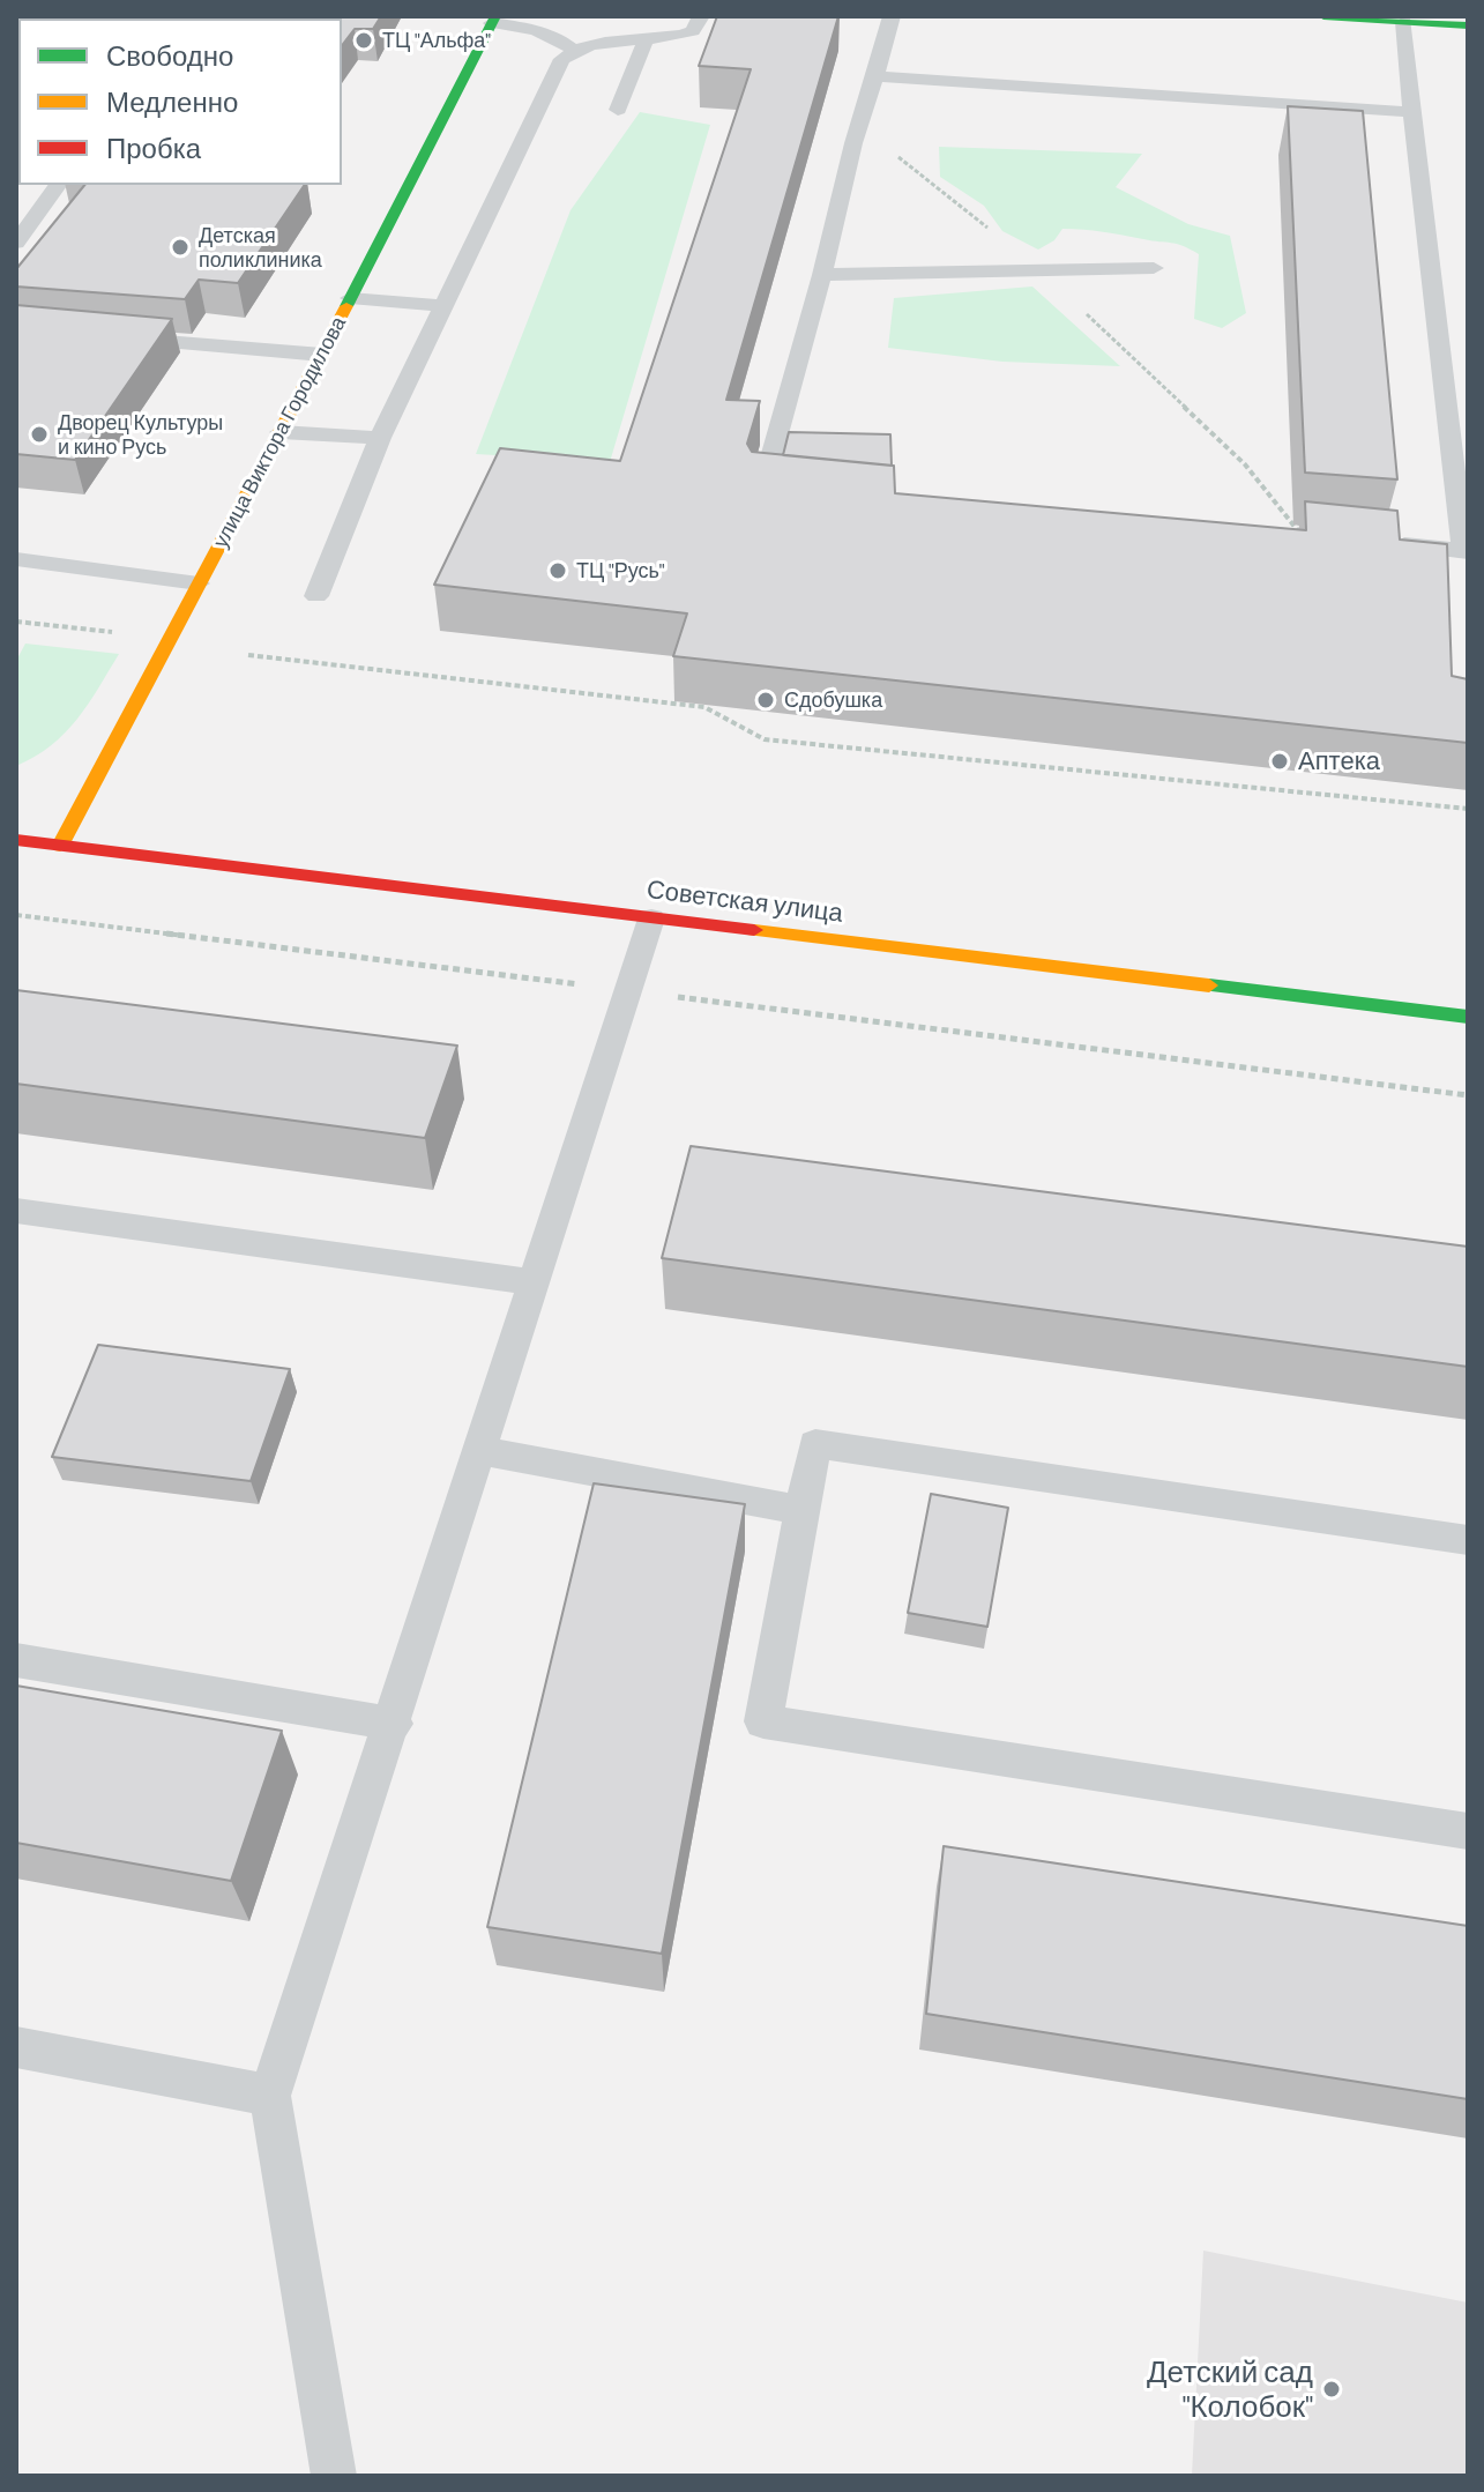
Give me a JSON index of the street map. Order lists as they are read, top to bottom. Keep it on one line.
{"streets":{"street":["улица Виктора Городилова","Советская улица"]},"crossings":[["улица Виктора Городилова","Советская улица"]],"places":["ТЦ \"Альфа\"","Детская поликлиника","Дворец Культуры и кино Русь","ТЦ \"Русь\"","Сдобушка","Аптека","Детский сад \"Колобок\""],"legend":["Свободно","Медленно","Пробка"]}
